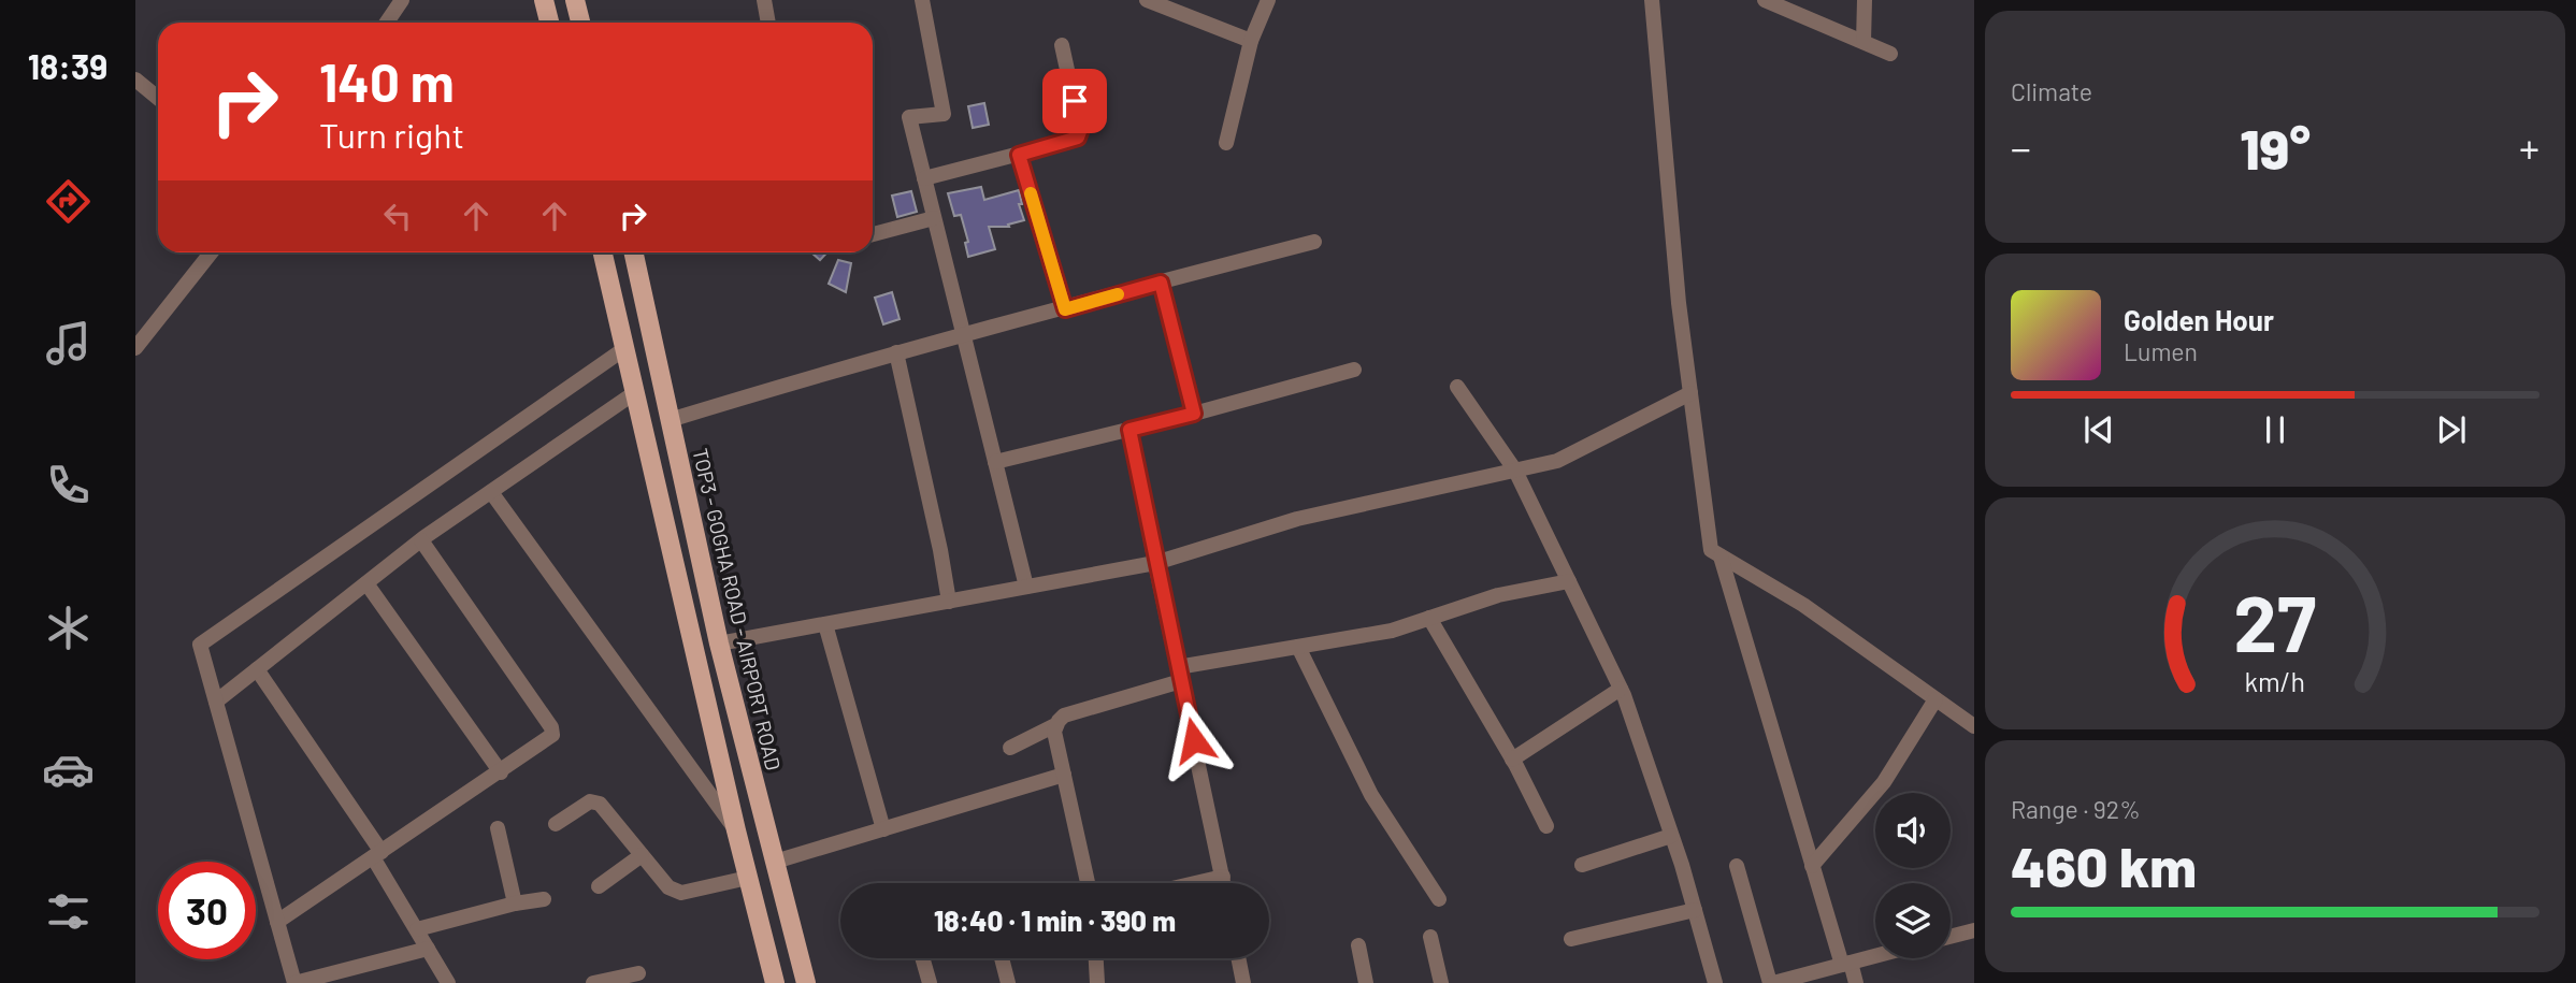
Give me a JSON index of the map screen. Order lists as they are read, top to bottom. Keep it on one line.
{"streets":{"main road":["TOP3 - GOGHA ROAD - AIRPORT ROAD"]},"page":{"tabs":"18:39","tile":["Climate",["Range · 92%","460 km"]],"turn":["140 m","Turn right"],"heat":["−","19°","+"],"song":["Golden Hour","Lumen"],"limit":"30","trip":"18:40 · 1 min · 390 m","gauge":["27","km/h"]}}
